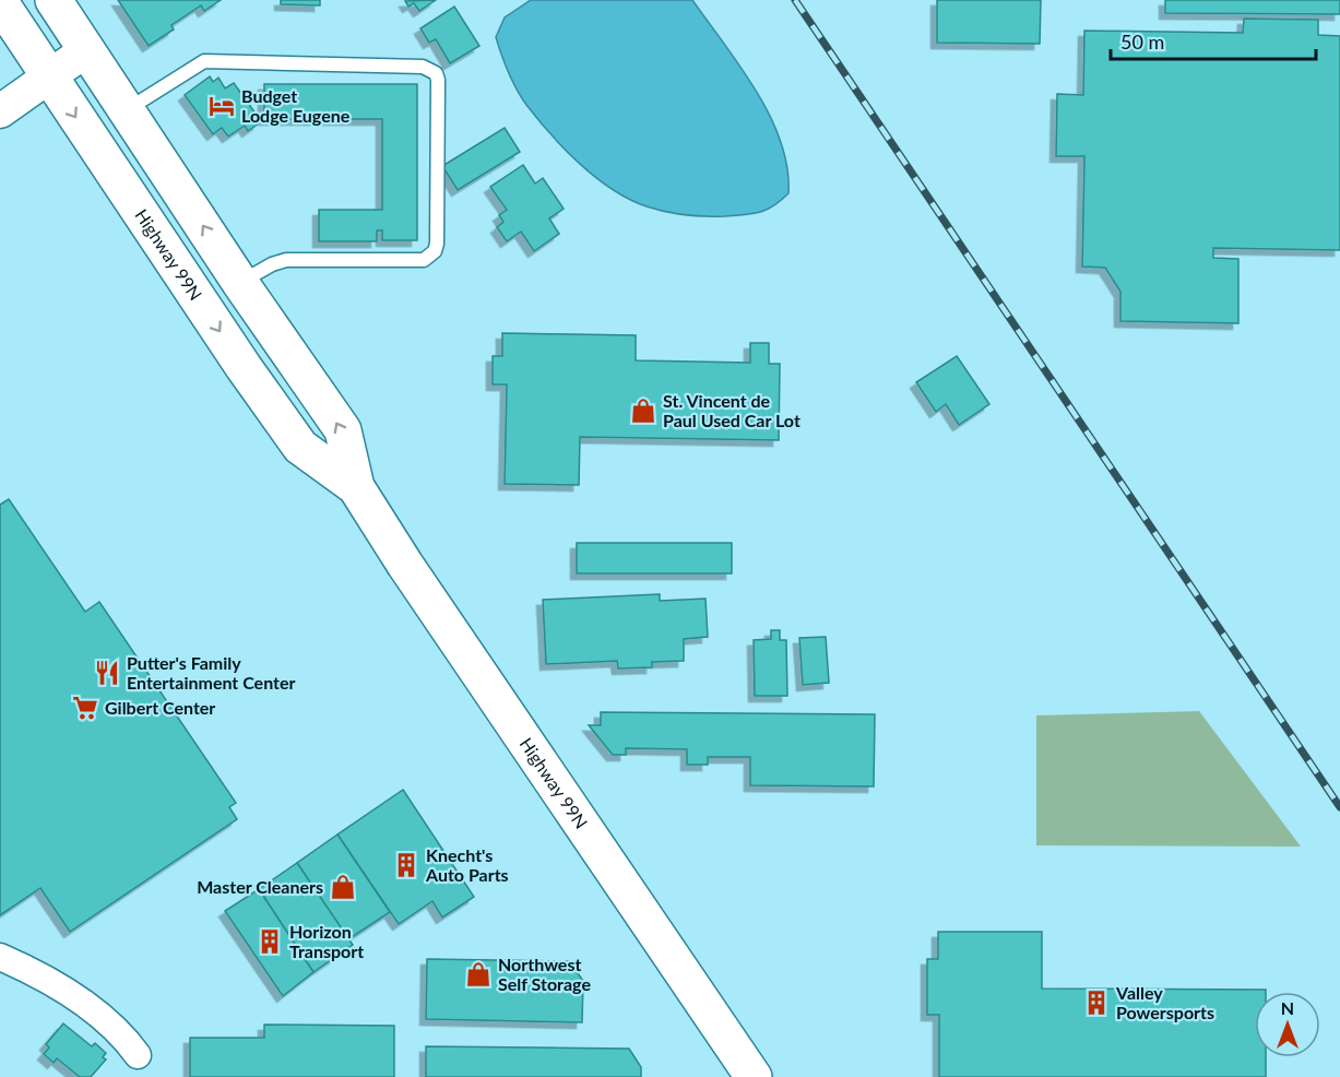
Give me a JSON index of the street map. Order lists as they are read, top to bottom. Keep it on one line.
{"streets":{"main road":["Highway 99N"]},"places":{"hotel":["Budget Lodge Eugene"],"shop":["St. Vincent de Paul Used Car Lot","Master Cleaners","Northwest Self Storage"],"restaurant":["Putter's Family Entertainment Center"],"supermarket":["Gilbert Center"],"building":["Knecht's Auto Parts","Horizon Transport","Valley Powersports"]},"scale_bar":"50 m","north":"top"}
